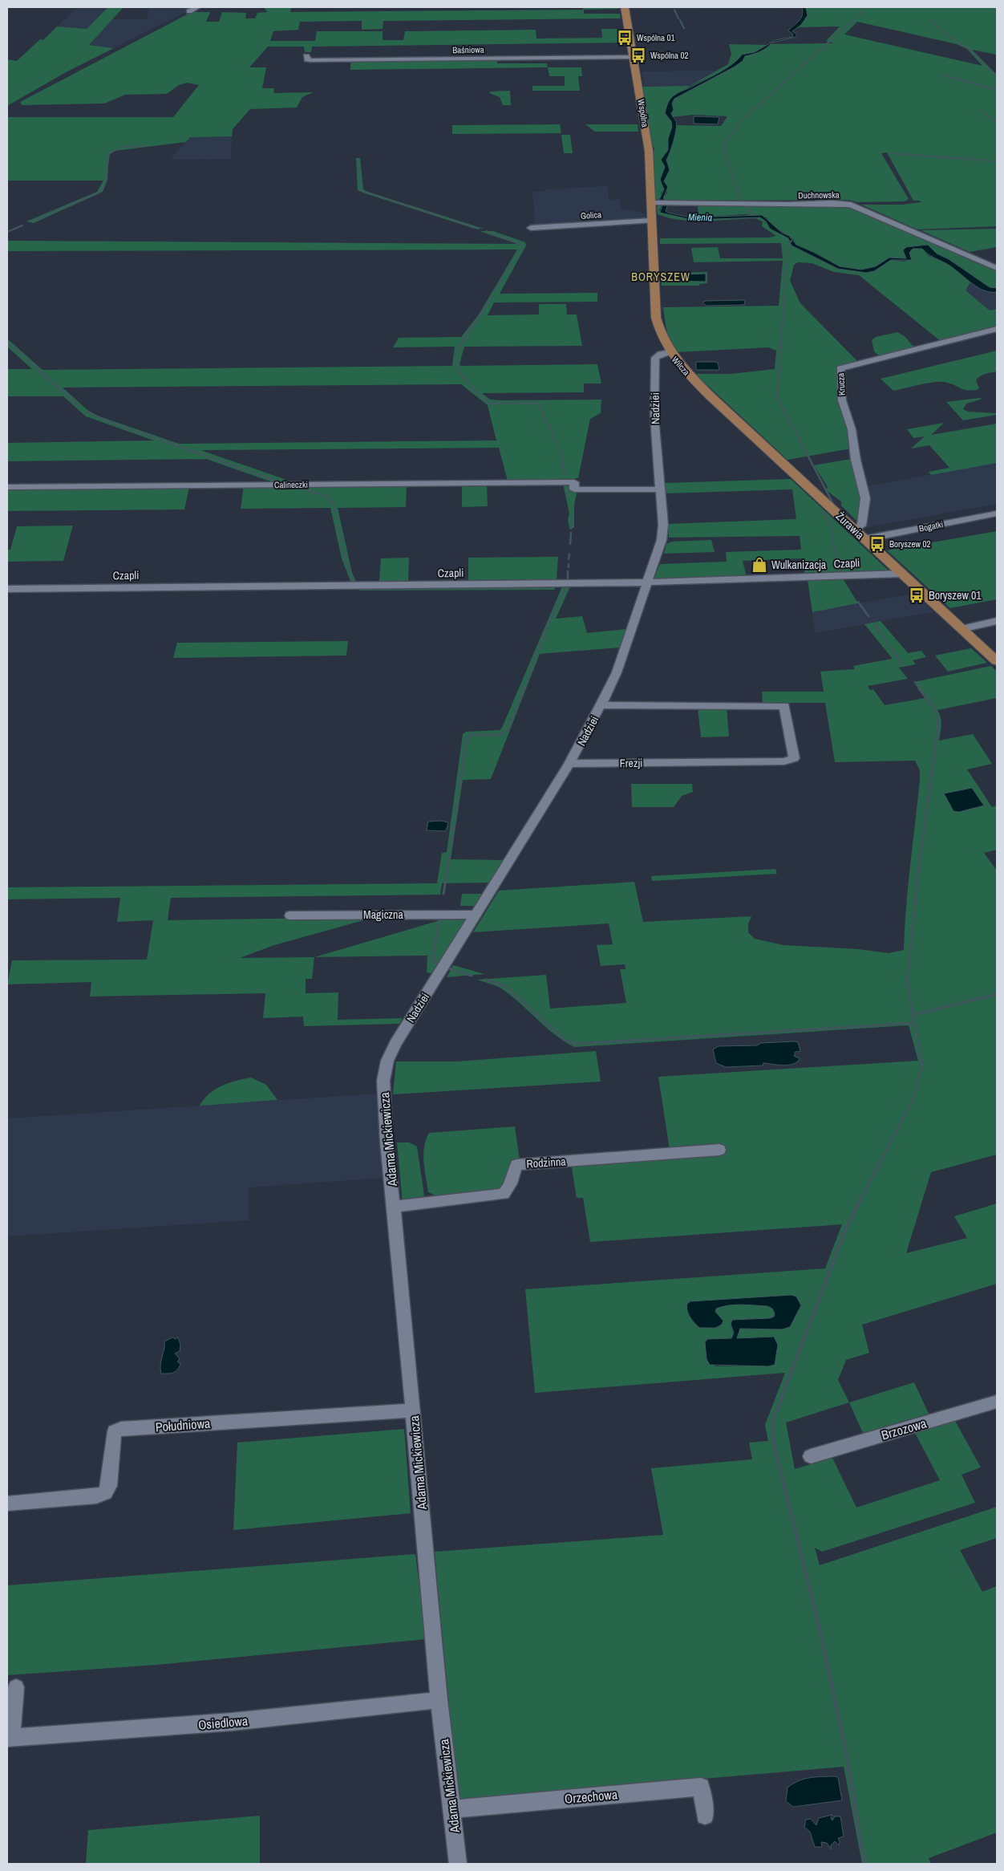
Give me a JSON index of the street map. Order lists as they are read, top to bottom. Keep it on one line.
{"streets":{"main road":["Wspólna","Wilcza","Żurawia"],"street":["Baśniowa","Duchnowska","Golica","Krucza","Nadziei","Calineczki","Bogatki","Czapli","Frezji","Magiczna","Adama Mickiewicza","Rodzinna","Południowa","Brzozowa","Osiedlowa","Orzechowa"]},"crossings":[["Baśniowa","Wspólna"],["Wspólna","Duchnowska"],["Wspólna","Golica"],["Wspólna","Wilcza"],["Golica","Wilcza"],["Wilcza","Nadziei"],["Wilcza","Żurawia"],["Krucza","Żurawia"],["Nadziei","Calineczki"],["Nadziei","Czapli"],["Nadziei","Frezji"],["Nadziei","Magiczna"],["Nadziei","Adama Mickiewicza"],["Żurawia","Bogatki"],["Żurawia","Czapli"],["Adama Mickiewicza","Rodzinna"],["Adama Mickiewicza","Południowa"],["Adama Mickiewicza","Osiedlowa"],["Adama Mickiewicza","Orzechowa"]],"districts":["BORYSZEW"],"water":["Mienia"],"places":{"bus stop":["Wspólna 01","Wspólna 02","Boryszew 02","Boryszew 01"],"shop":["Wulkanizacja"]}}
